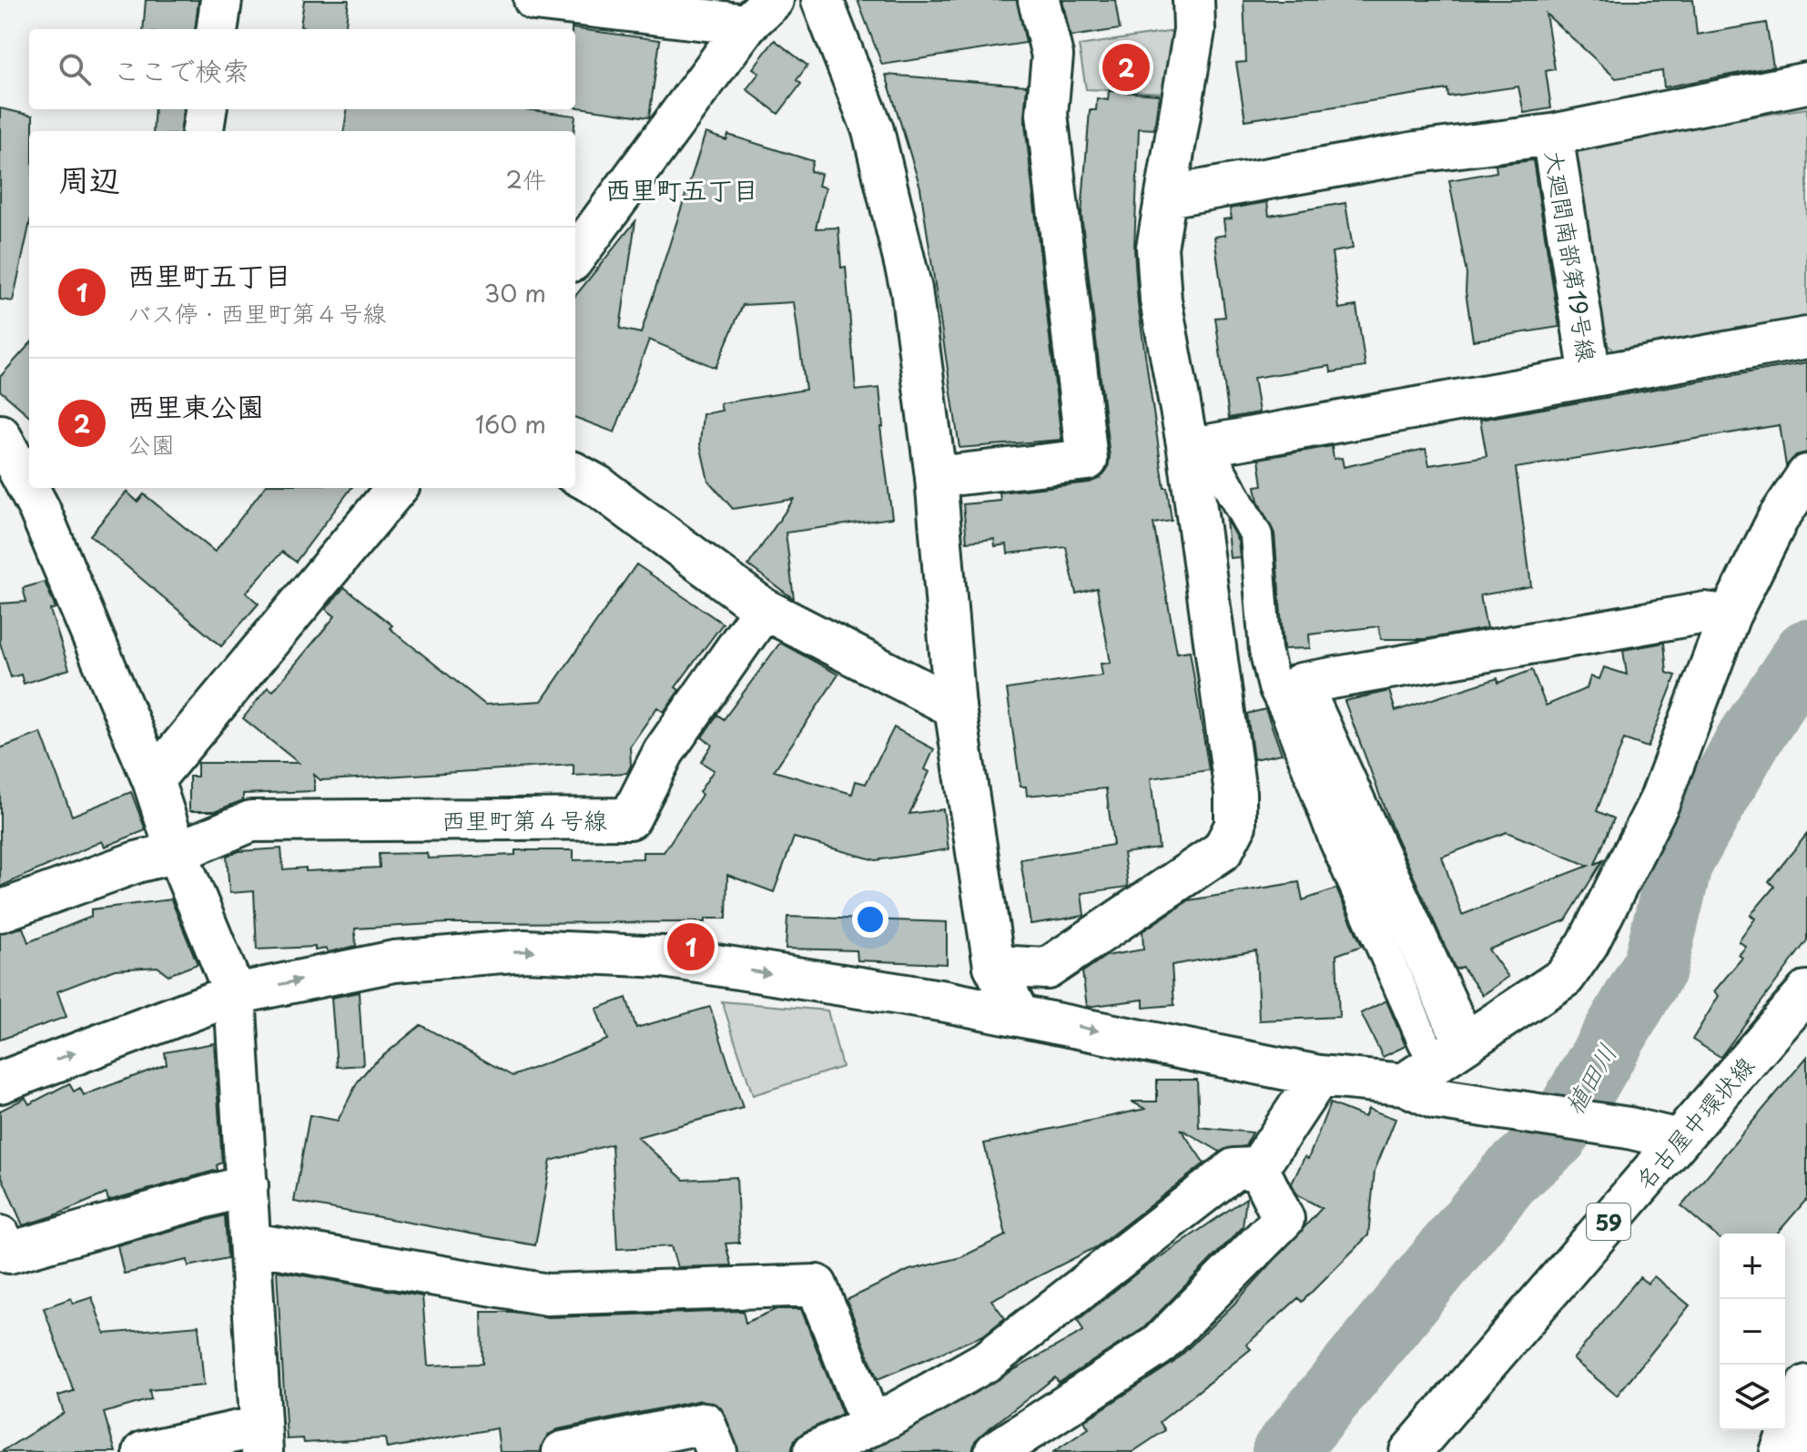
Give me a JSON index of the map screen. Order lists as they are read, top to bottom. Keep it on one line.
{"streets":{"main road":["大廻間南部第19号線","西里町第４号線","名古屋中環状線","59"]},"districts":["西里町五丁目"],"water":["植田川"],"page":{"search":"ここで検索","pins":["2","1"],"heading":["周辺","2件"],"list":[{"mark":"1","name":"西里町五丁目","note":"バス停 · 西里町第４号線","value":"30 m"},{"mark":"2","name":"西里東公園","note":"公園","value":"160 m"}],"map_buttons":["+","−"]}}
